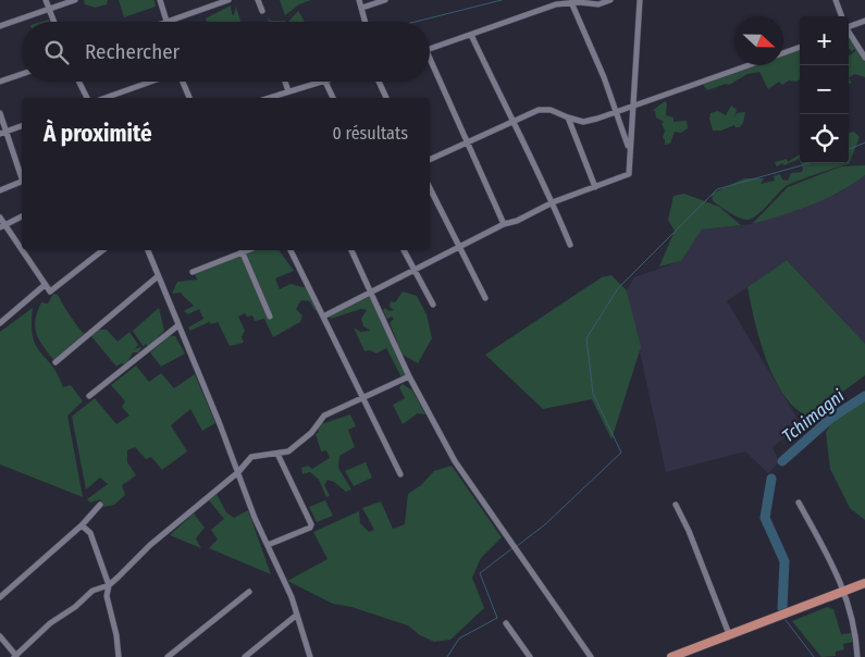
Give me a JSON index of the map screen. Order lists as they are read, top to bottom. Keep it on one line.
{"water":["Tchimagni"],"north":"right","page":{"map_buttons":["+","−"],"search":"Rechercher","heading":["À proximité","0 résultats"]}}
